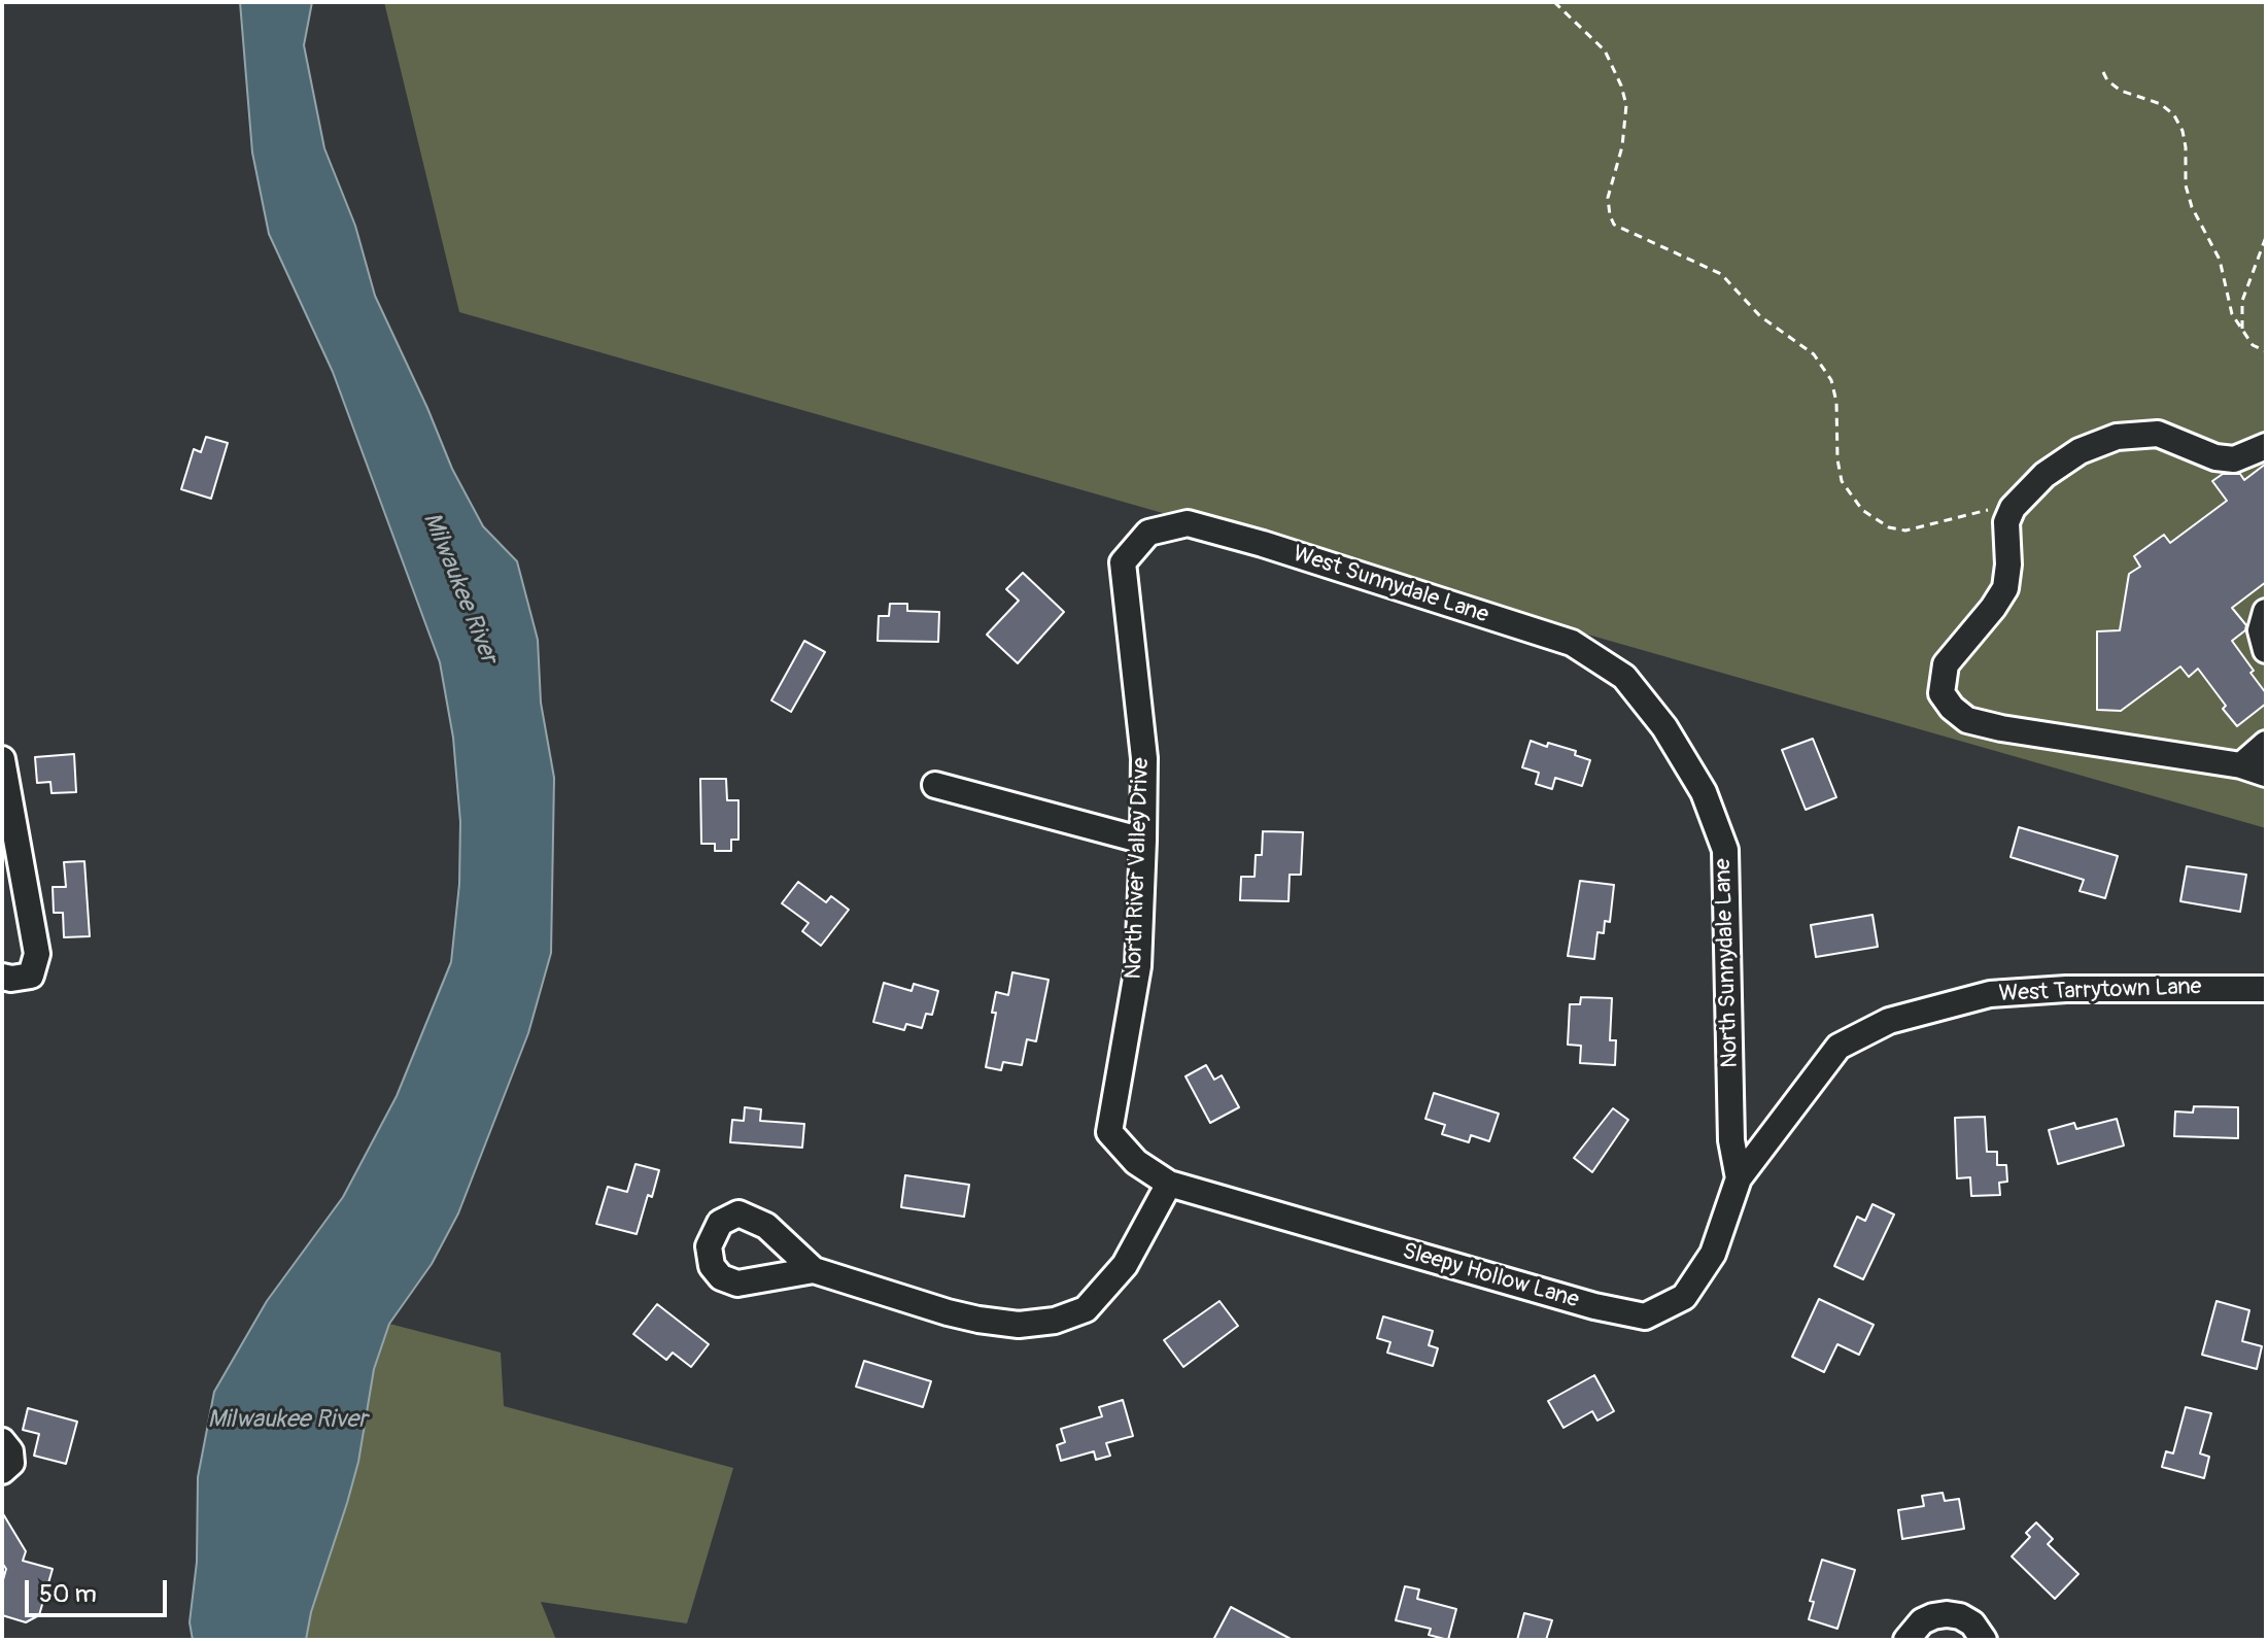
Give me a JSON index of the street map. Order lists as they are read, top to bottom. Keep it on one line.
{"streets":{"street":["West Sunnydale Lane","North River Valley Drive","North Sunnydale Lane","West Tarrytown Lane","Sleepy Hollow Lane"]},"crossings":[["West Sunnydale Lane","North River Valley Drive"],["West Sunnydale Lane","North Sunnydale Lane"],["North River Valley Drive","Sleepy Hollow Lane"],["North Sunnydale Lane","West Tarrytown Lane"],["North Sunnydale Lane","Sleepy Hollow Lane"],["West Tarrytown Lane","Sleepy Hollow Lane"]],"water":["Milwaukee River"],"scale_bar":"50 m"}
